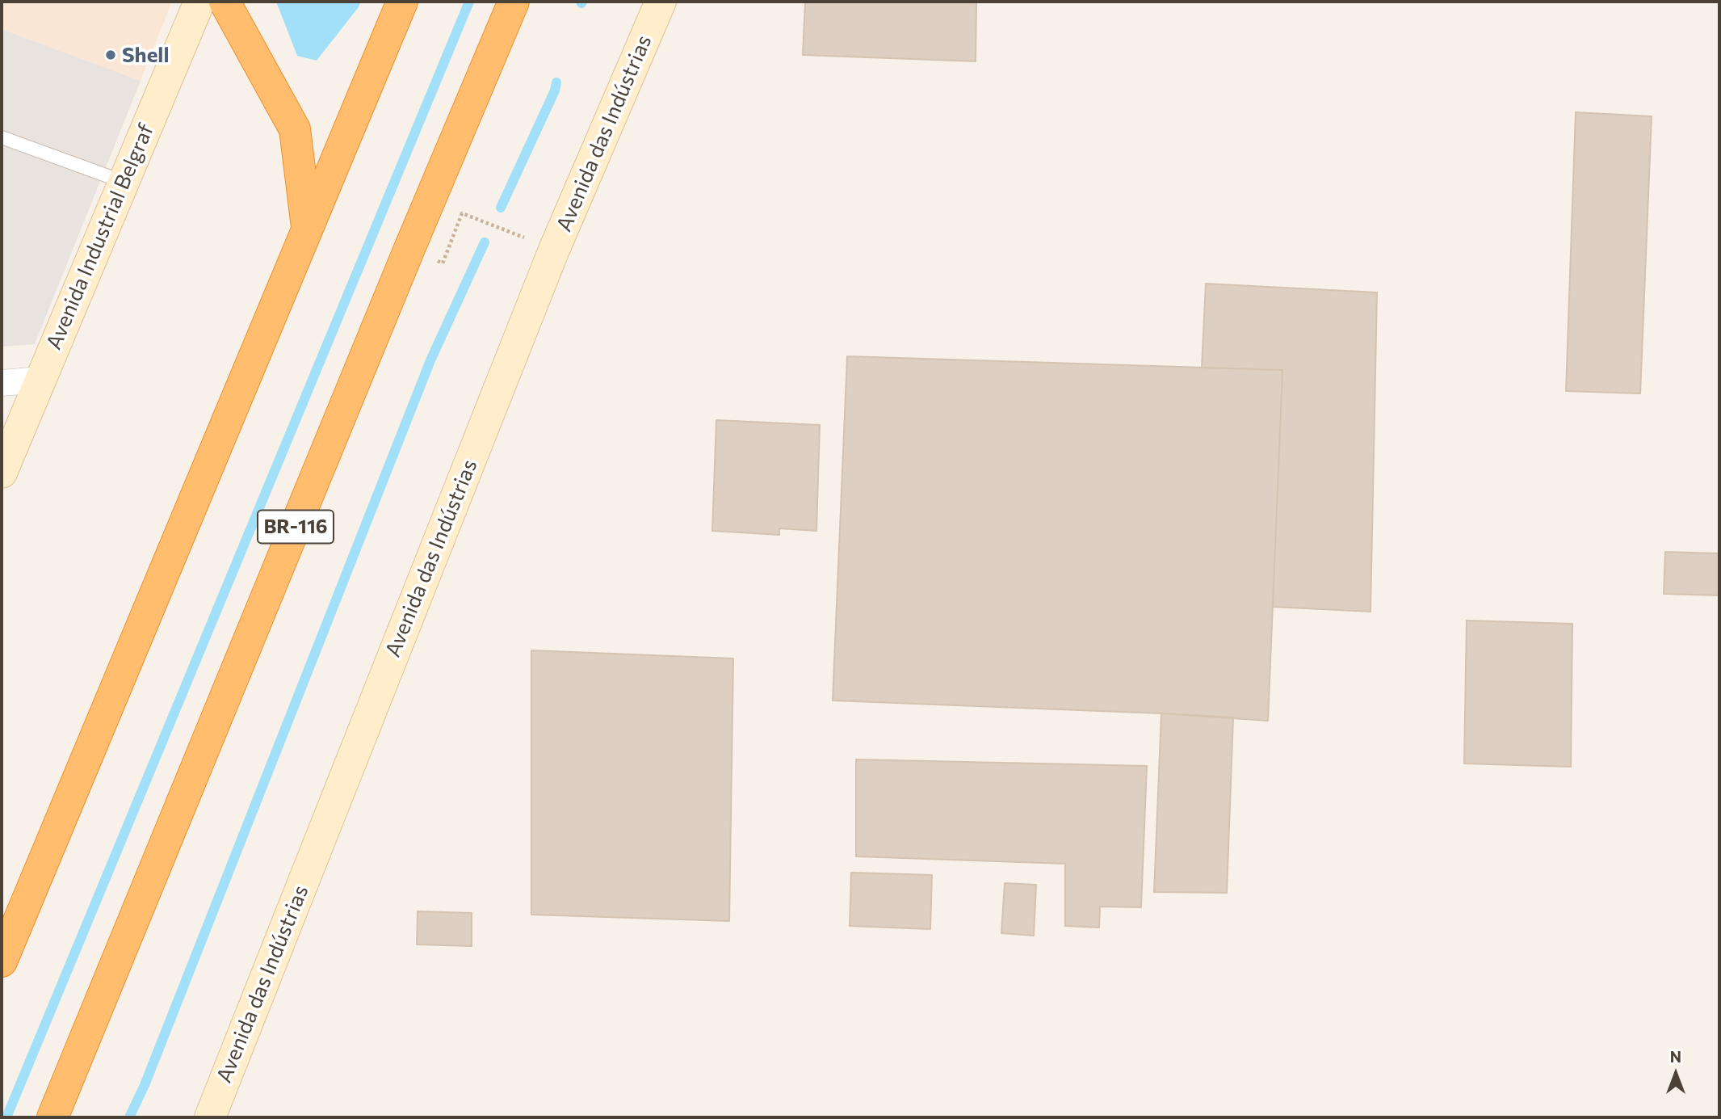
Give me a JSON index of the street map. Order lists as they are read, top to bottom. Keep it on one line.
{"streets":{"highway":["BR-116"],"main road":["Avenida das Indústrias","Avenida Industrial Belgraf"]},"places":["Shell"],"north":"top"}
